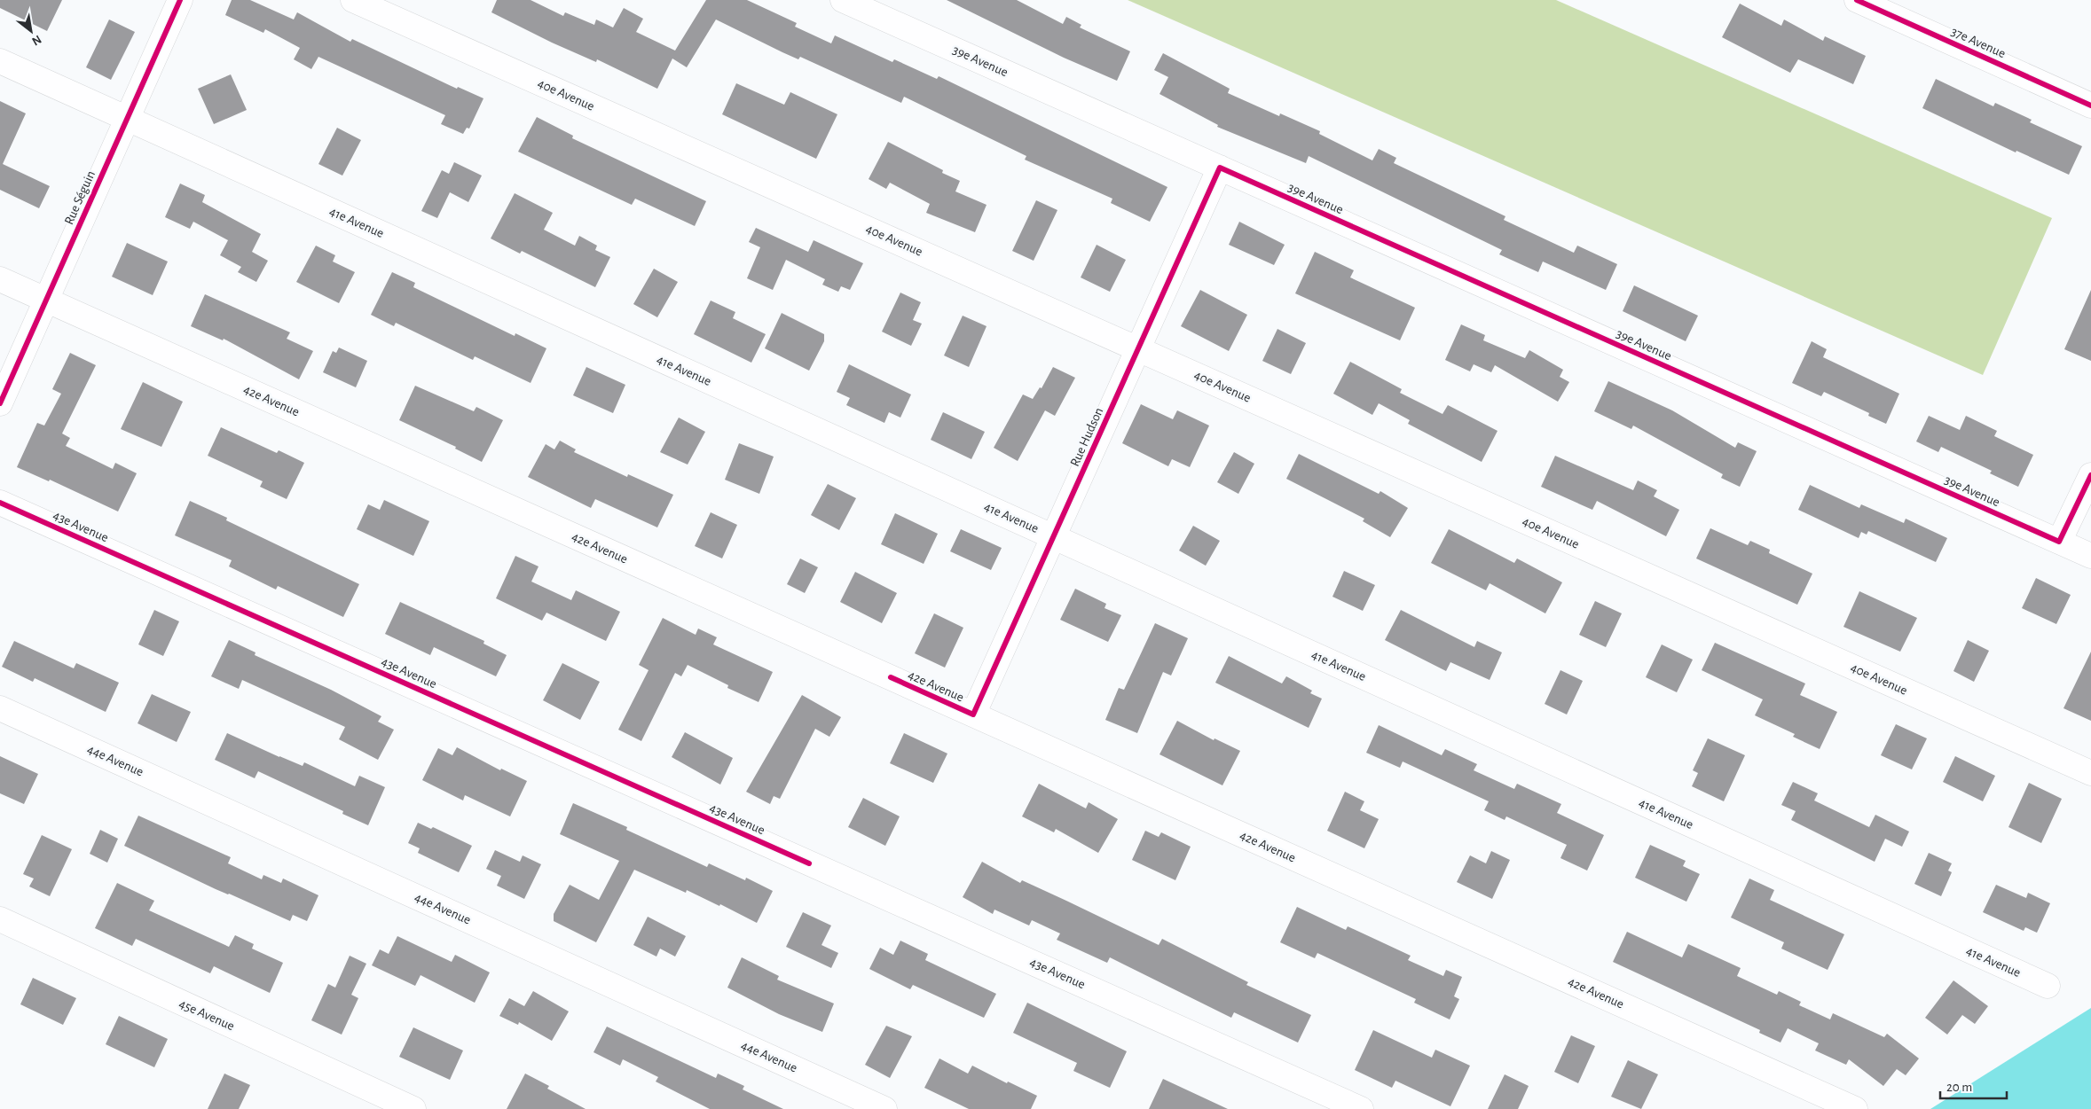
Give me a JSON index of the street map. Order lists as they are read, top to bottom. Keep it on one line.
{"streets":{"street":["37e Avenue","39e Avenue","40e Avenue","Rue Séguin","41e Avenue","42e Avenue","Rue Hudson","43e Avenue","44e Avenue","45e Avenue"]},"crossings":[["39e Avenue","Rue Hudson"],["40e Avenue","Rue Hudson"],["Rue Séguin","41e Avenue"],["Rue Séguin","42e Avenue"],["41e Avenue","Rue Hudson"],["42e Avenue","Rue Hudson"]],"scale_bar":"20 m","north":"bottom right"}
